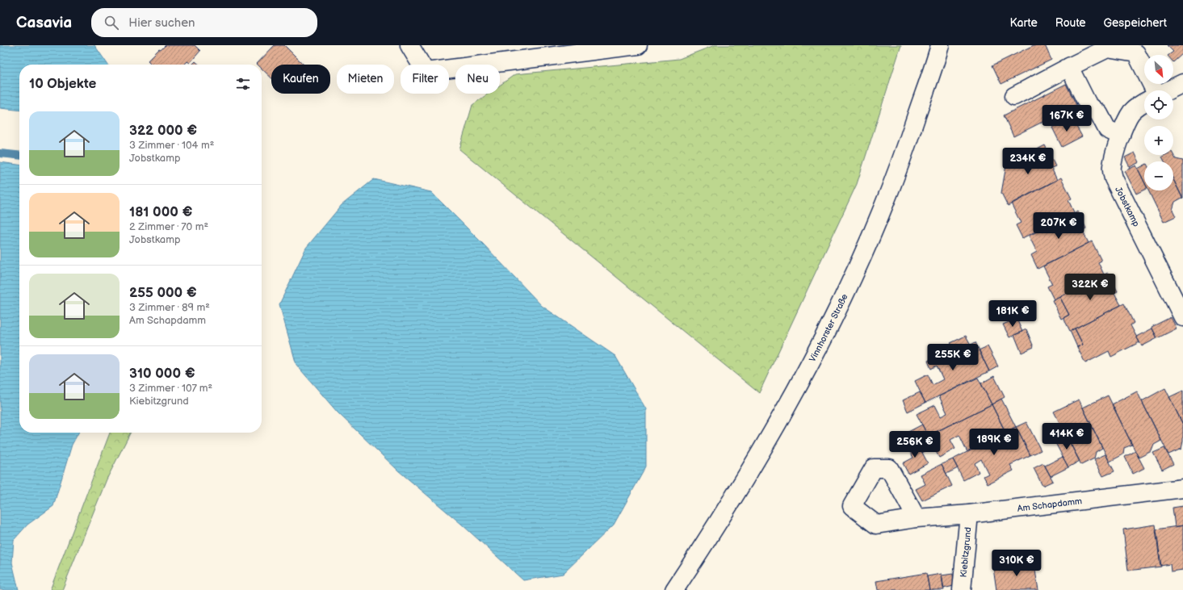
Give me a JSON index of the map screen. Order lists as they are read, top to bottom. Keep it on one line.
{"streets":{"street":["Jobstkamp","Vinnhorster Straße","Am Schapdamm","Kiebitzgrund"]},"crossings":[["Am Schapdamm","Kiebitzgrund"]],"north":"bottom right","page":{"header":"Casavia","search":"Hier suchen","nav":["Karte","Route","Gespeichert"],"map_buttons":["+","−"],"chip":["Kaufen","Mieten","Filter","Neu"],"heading":"10 Objekte","list":[{"name":"322 000 €","note":"3 Zimmer · 104 m² · Jobstkamp"},{"name":"181 000 €","note":"2 Zimmer · 70 m² · Jobstkamp"},{"name":"255 000 €","note":"3 Zimmer · 89 m² · Am Schapdamm"},{"name":"310 000 €","note":"3 Zimmer · 107 m² · Kiebitzgrund"}],"price":["167K €","234K €","207K €","322K €","181K €","255K €","414K €","189K €","256K €","310K €"]}}
